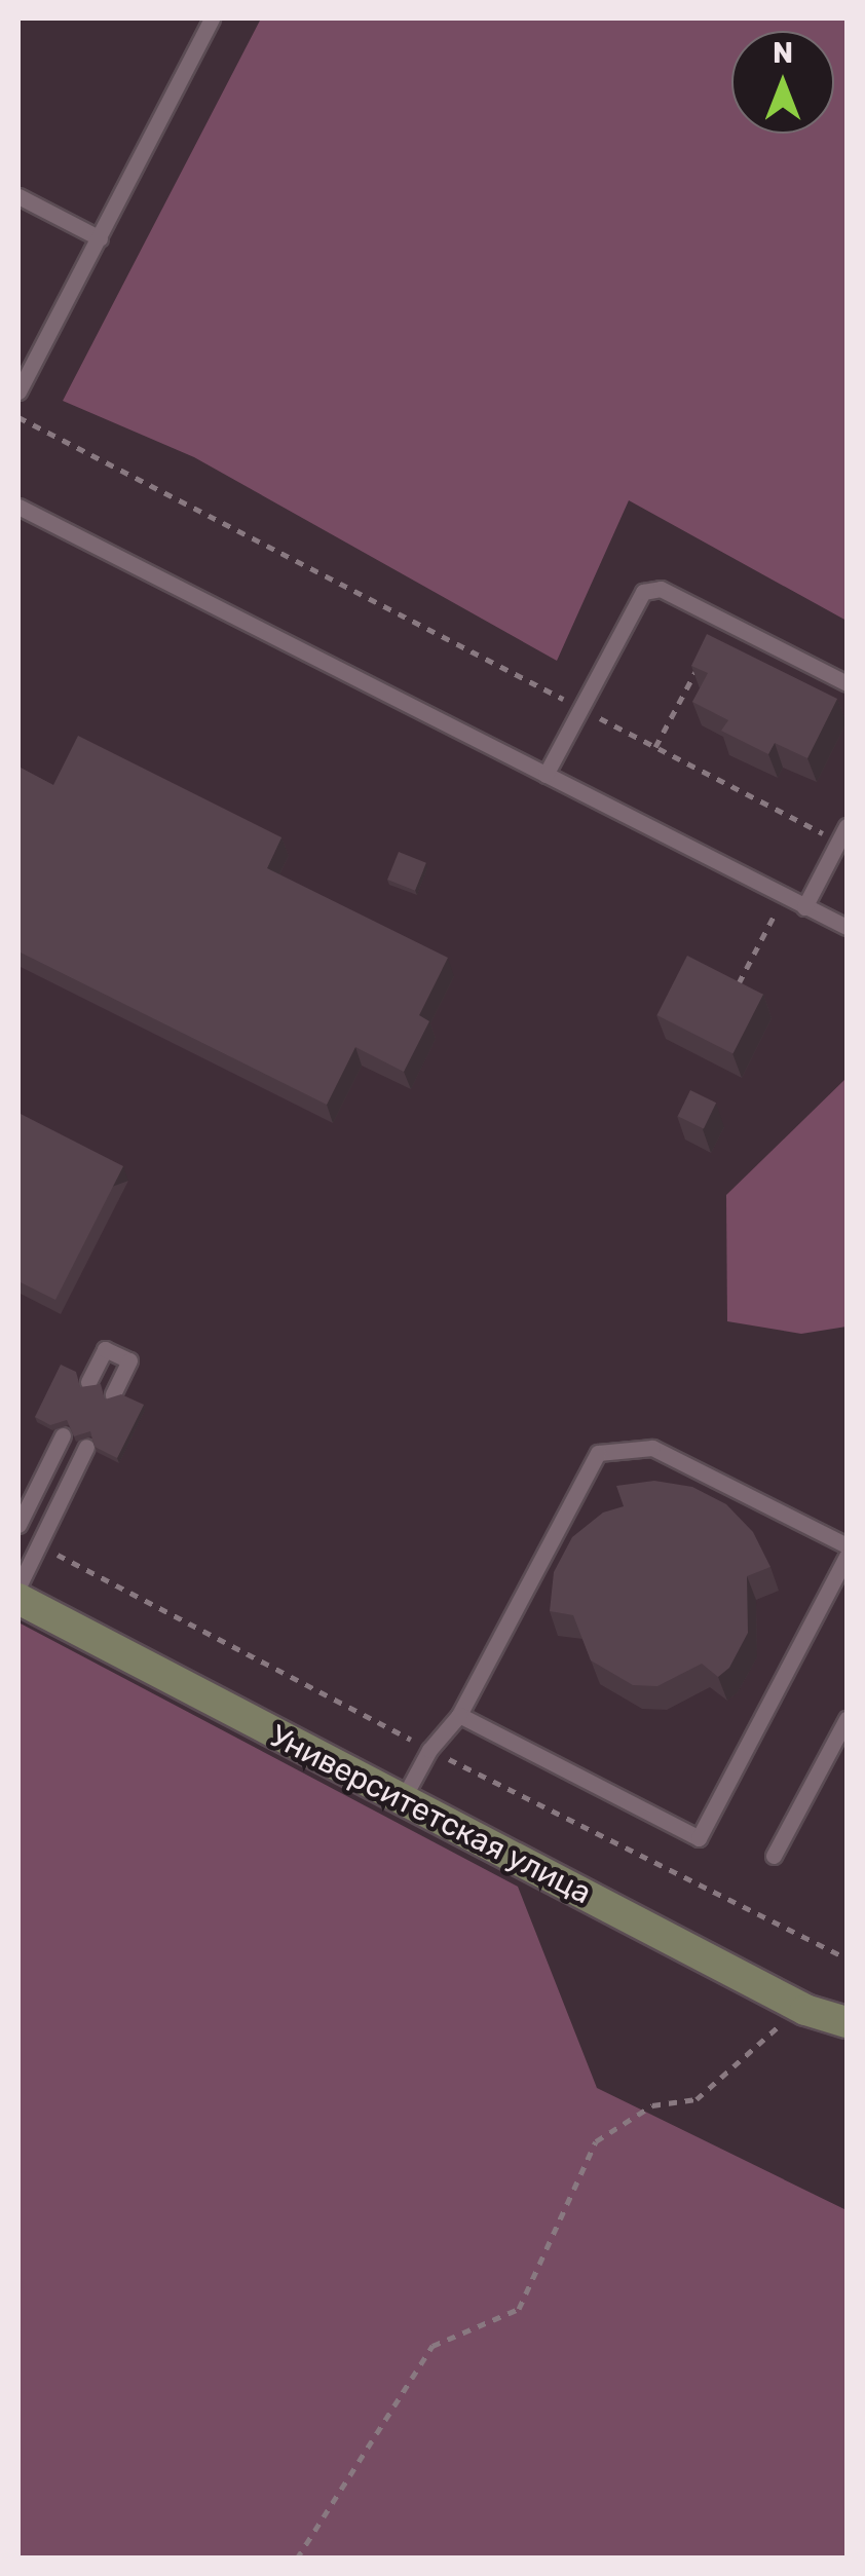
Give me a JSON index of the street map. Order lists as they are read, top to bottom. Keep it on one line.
{"streets":{"street":["Университетская улица"]},"north":"top"}
